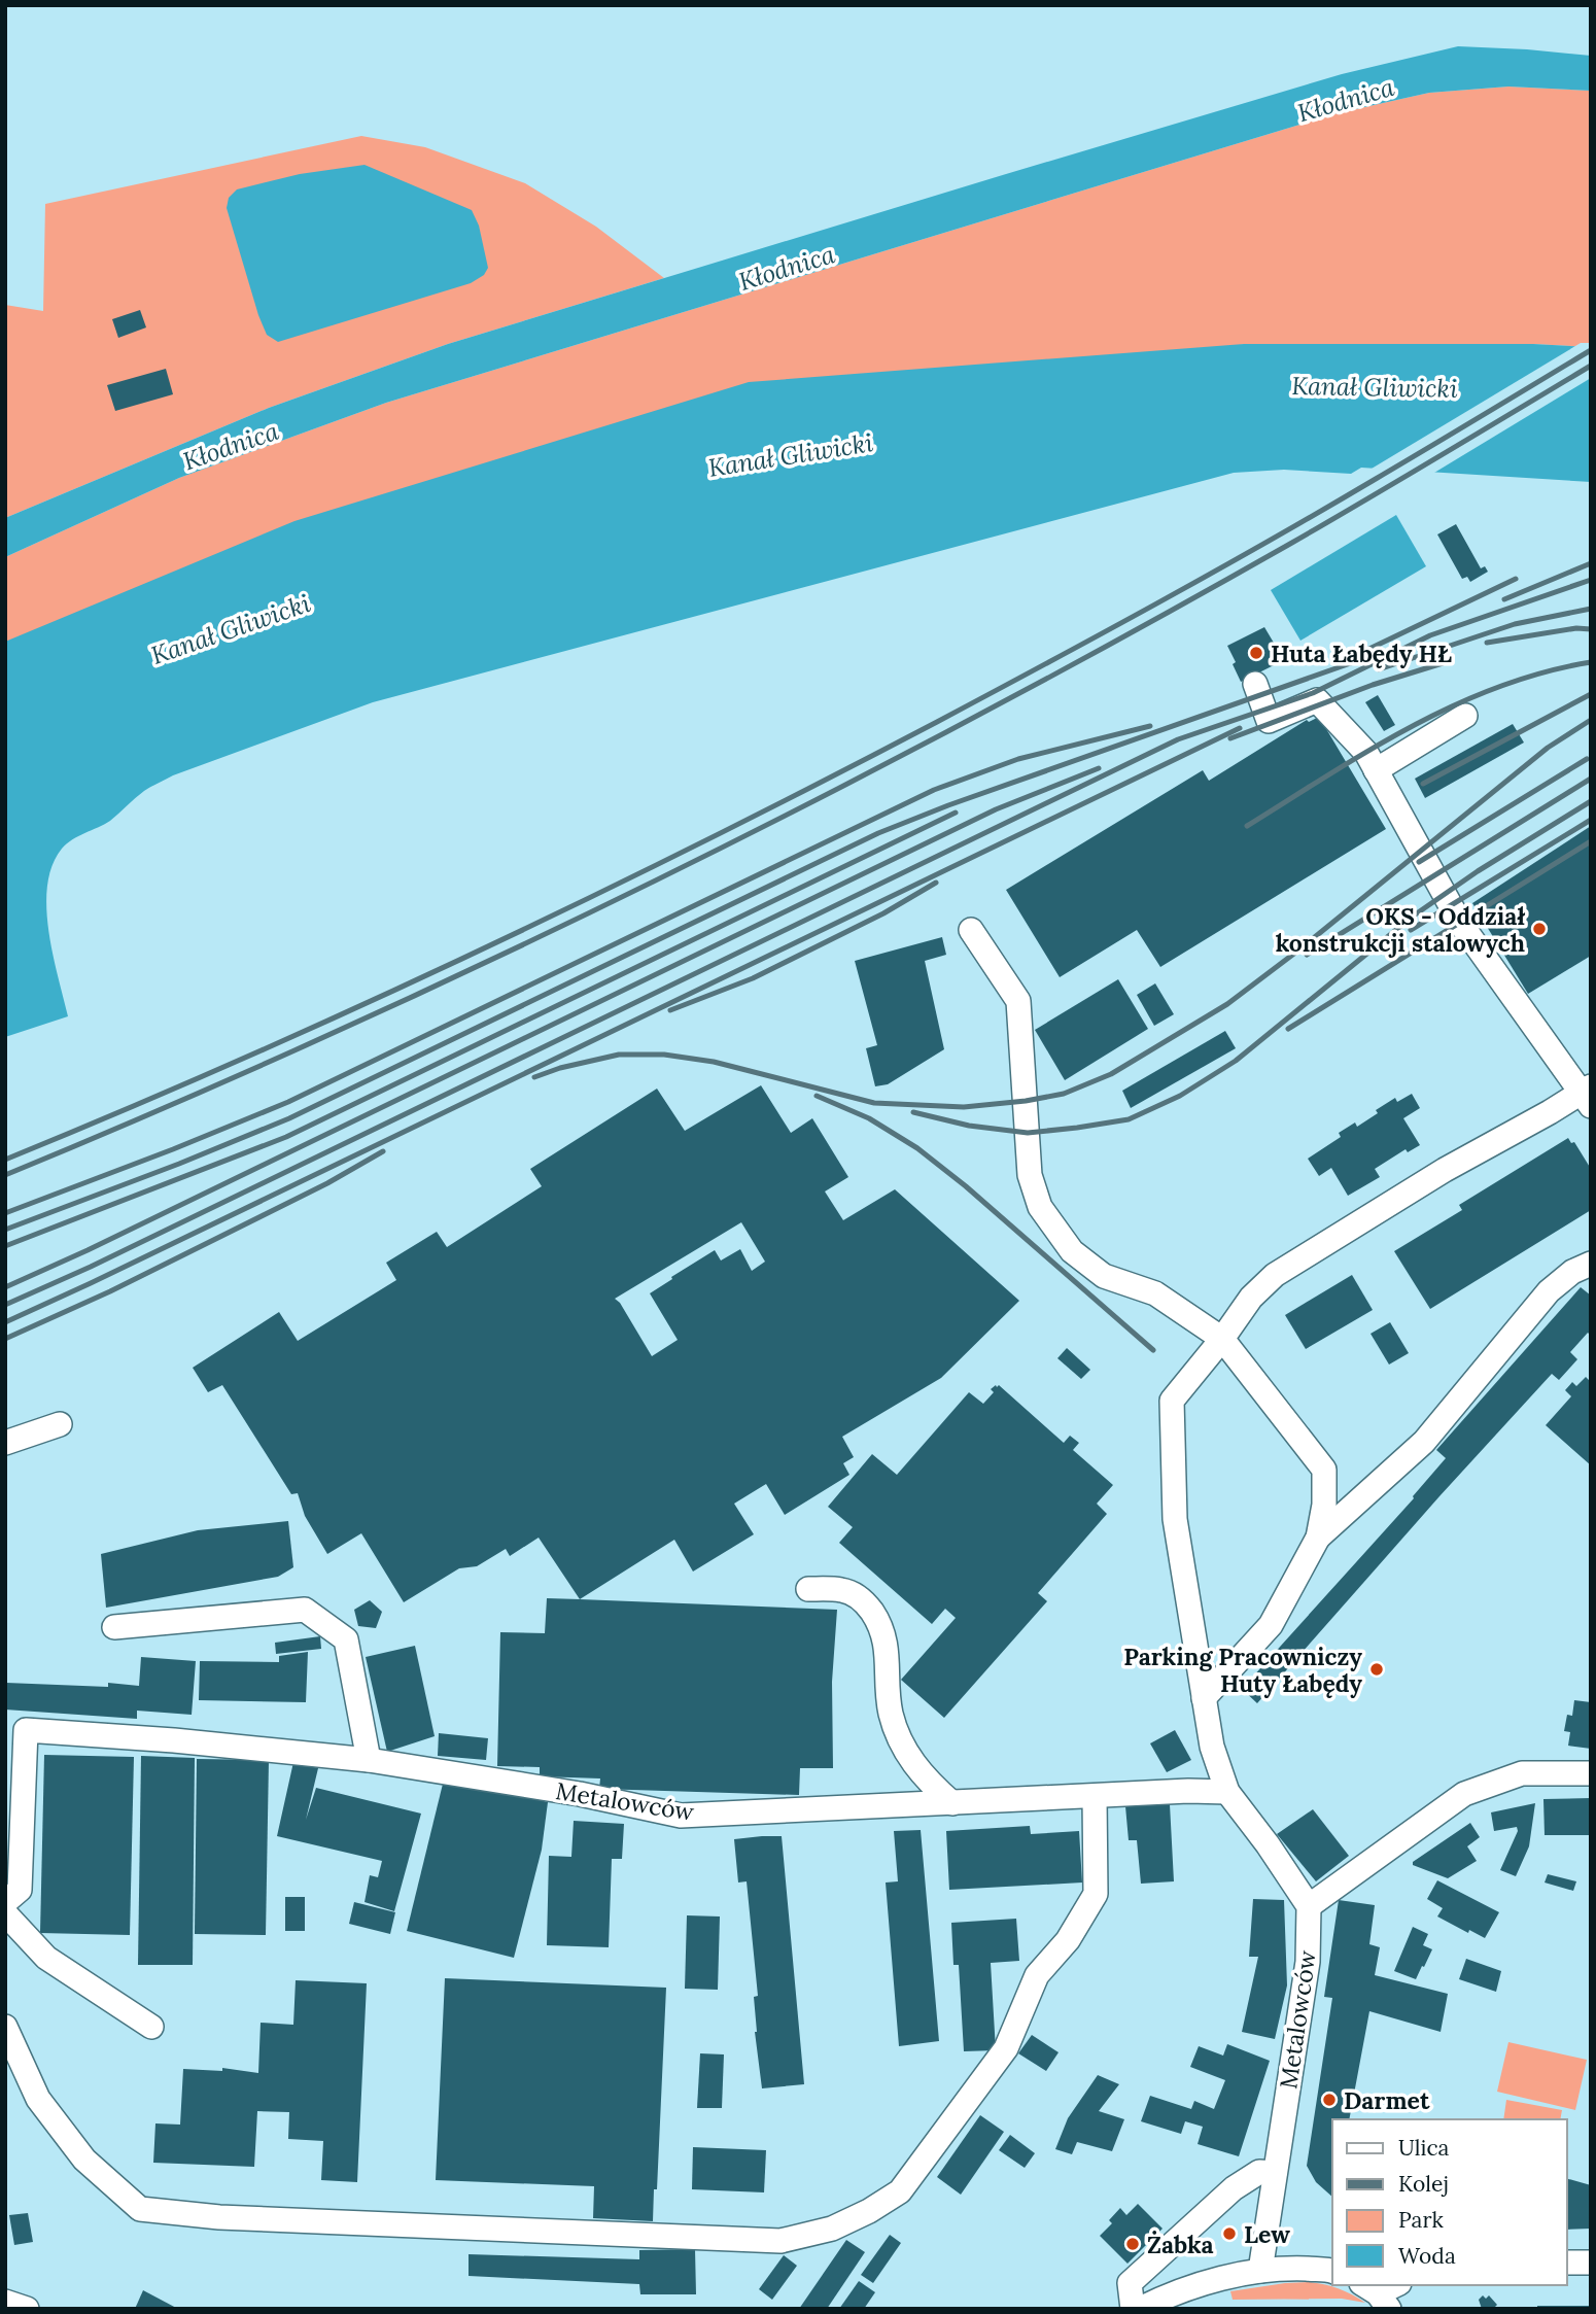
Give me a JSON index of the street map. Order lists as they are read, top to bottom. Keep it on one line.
{"streets":{"street":["Metalowców"]},"water":["Kłodnica","Kanał Gliwicki"],"places":["Huta Łabędy HŁ","OKS - Oddział konstrukcji stalowych","Parking Pracowniczy Huty Łabędy","Darmet","Lew","Żabka"],"legend":["Ulica","Kolej","Park","Woda"]}
